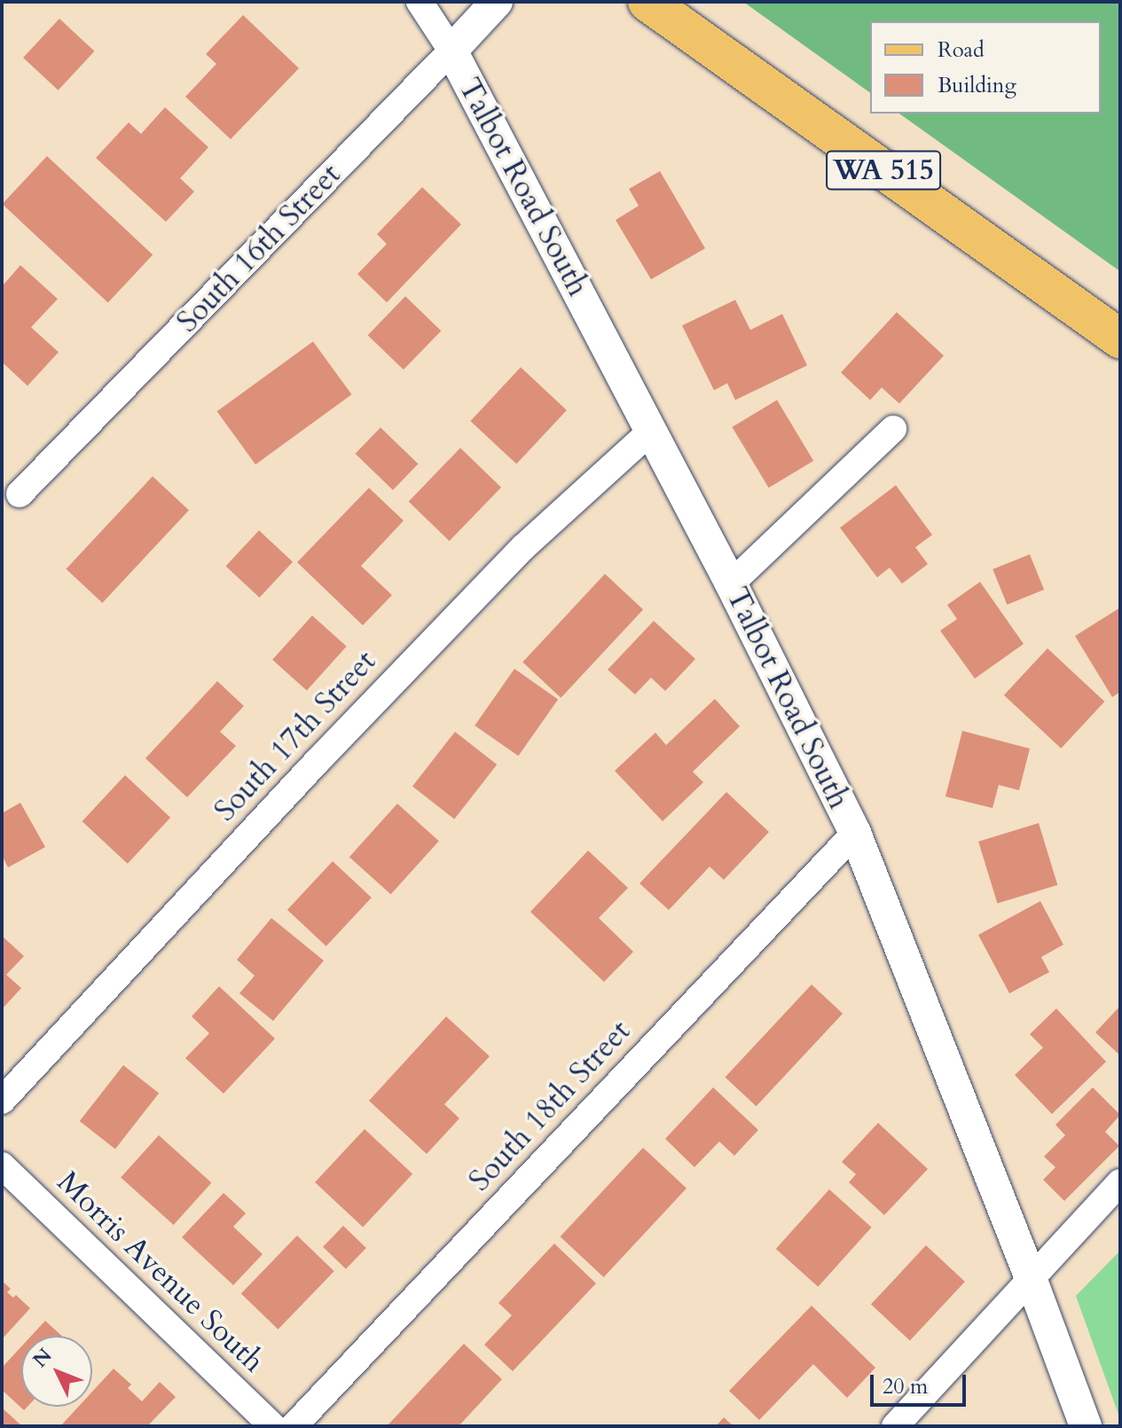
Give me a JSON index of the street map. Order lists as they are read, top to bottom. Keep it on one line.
{"streets":{"main road":["WA 515"],"street":["Talbot Road South","South 16th Street","South 17th Street","South 18th Street","Morris Avenue South"]},"crossings":[["Talbot Road South","South 16th Street"],["Talbot Road South","South 17th Street"],["Talbot Road South","South 18th Street"]],"legend":["Road","Building"],"scale_bar":"20 m","north":"top left"}
